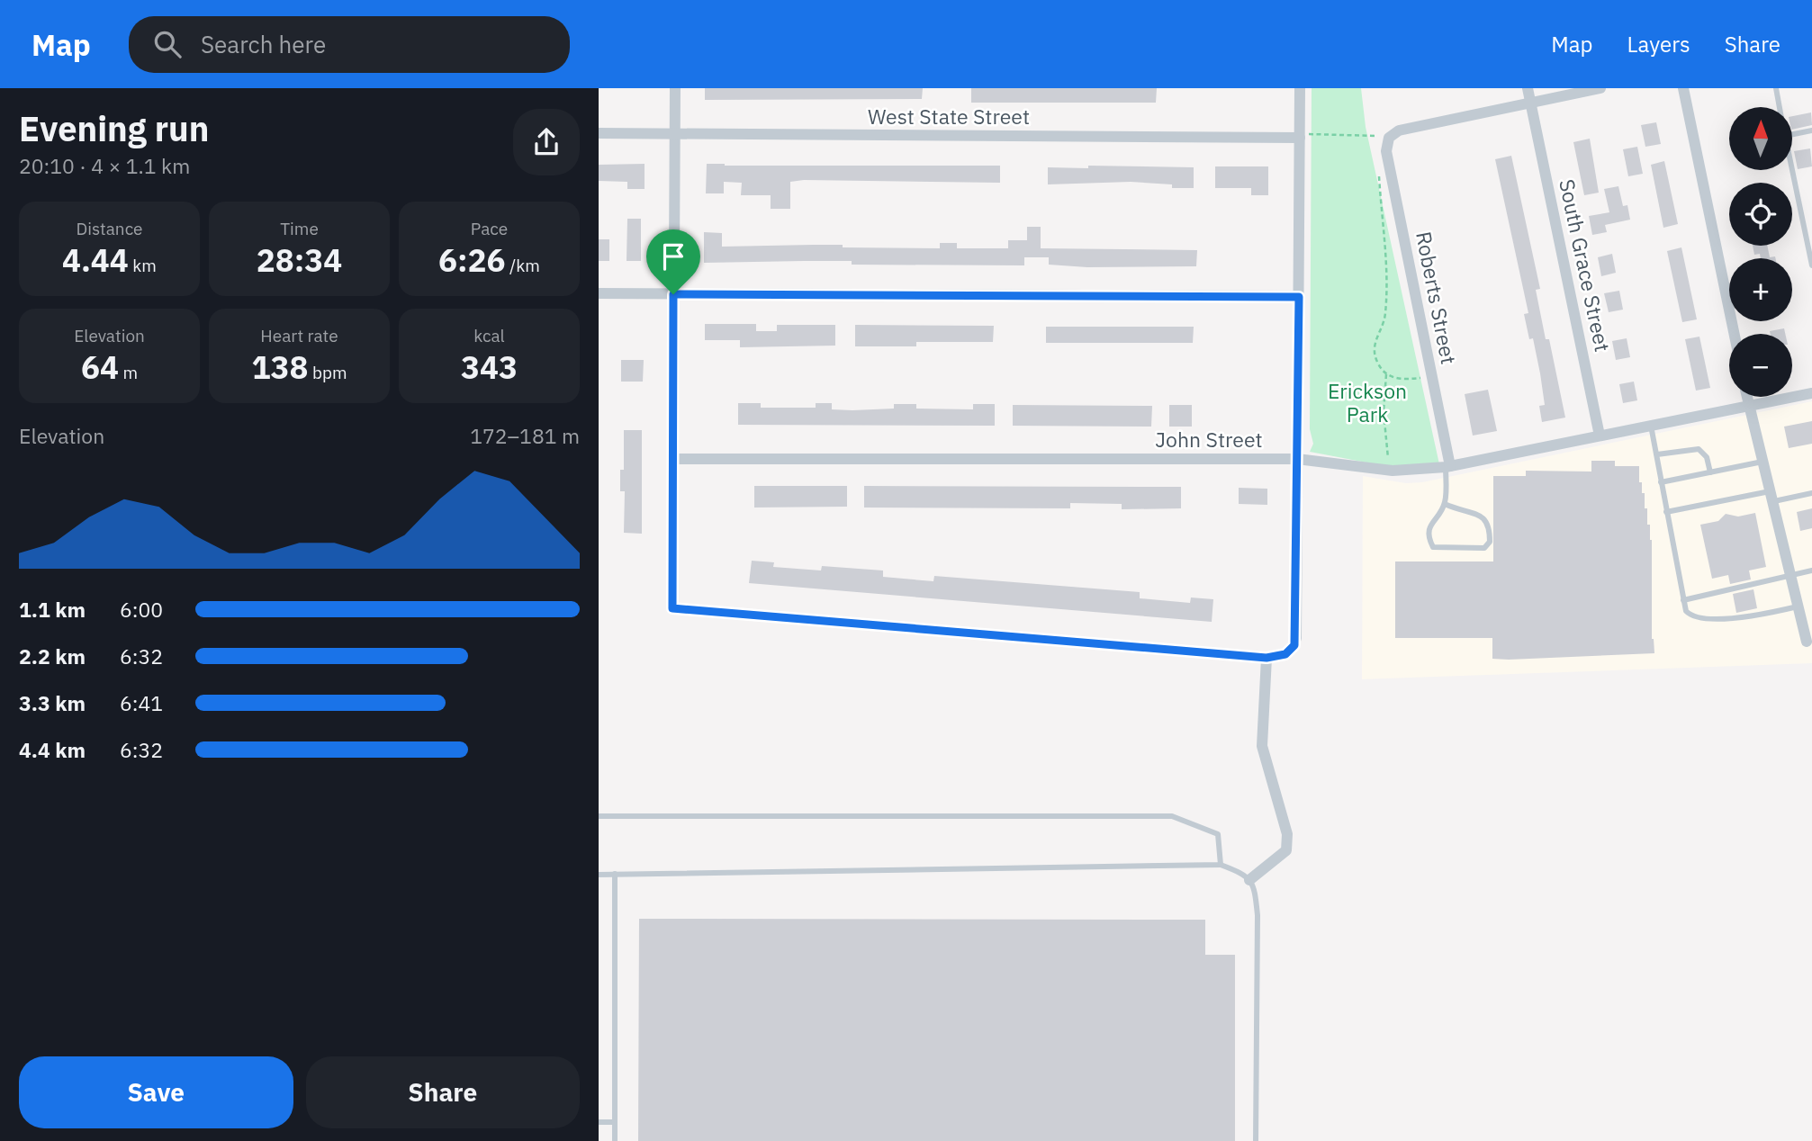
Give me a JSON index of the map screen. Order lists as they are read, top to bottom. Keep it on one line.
{"streets":{"street":["West State Street","South Grace Street","Roberts Street","John Street"]},"crossings":[["South Grace Street","Roberts Street"],["South Grace Street","John Street"],["Roberts Street","John Street"]],"parks":["Erickson Park"],"north":"top","page":{"header":"Map","search":"Search here","nav":["Map","Layers","Share"],"heading":["Evening run","20:10 · 4 × 1.1 km"],"map_buttons":["+","−"],"stats":[["Distance","4.44 km"],["Time","28:34"],["Pace","6:26 /km"],["Elevation","64 m"],["Heart rate","138 bpm"],["kcal","343"]],"chart":["Elevation","172–181 m"],"list":[{"name":"1.1 km","note":"6:00"},{"name":"2.2 km","note":"6:32"},{"name":"3.3 km","note":"6:41"},{"name":"4.4 km","note":"6:32"}],"buttons":["Save","Share"]}}
